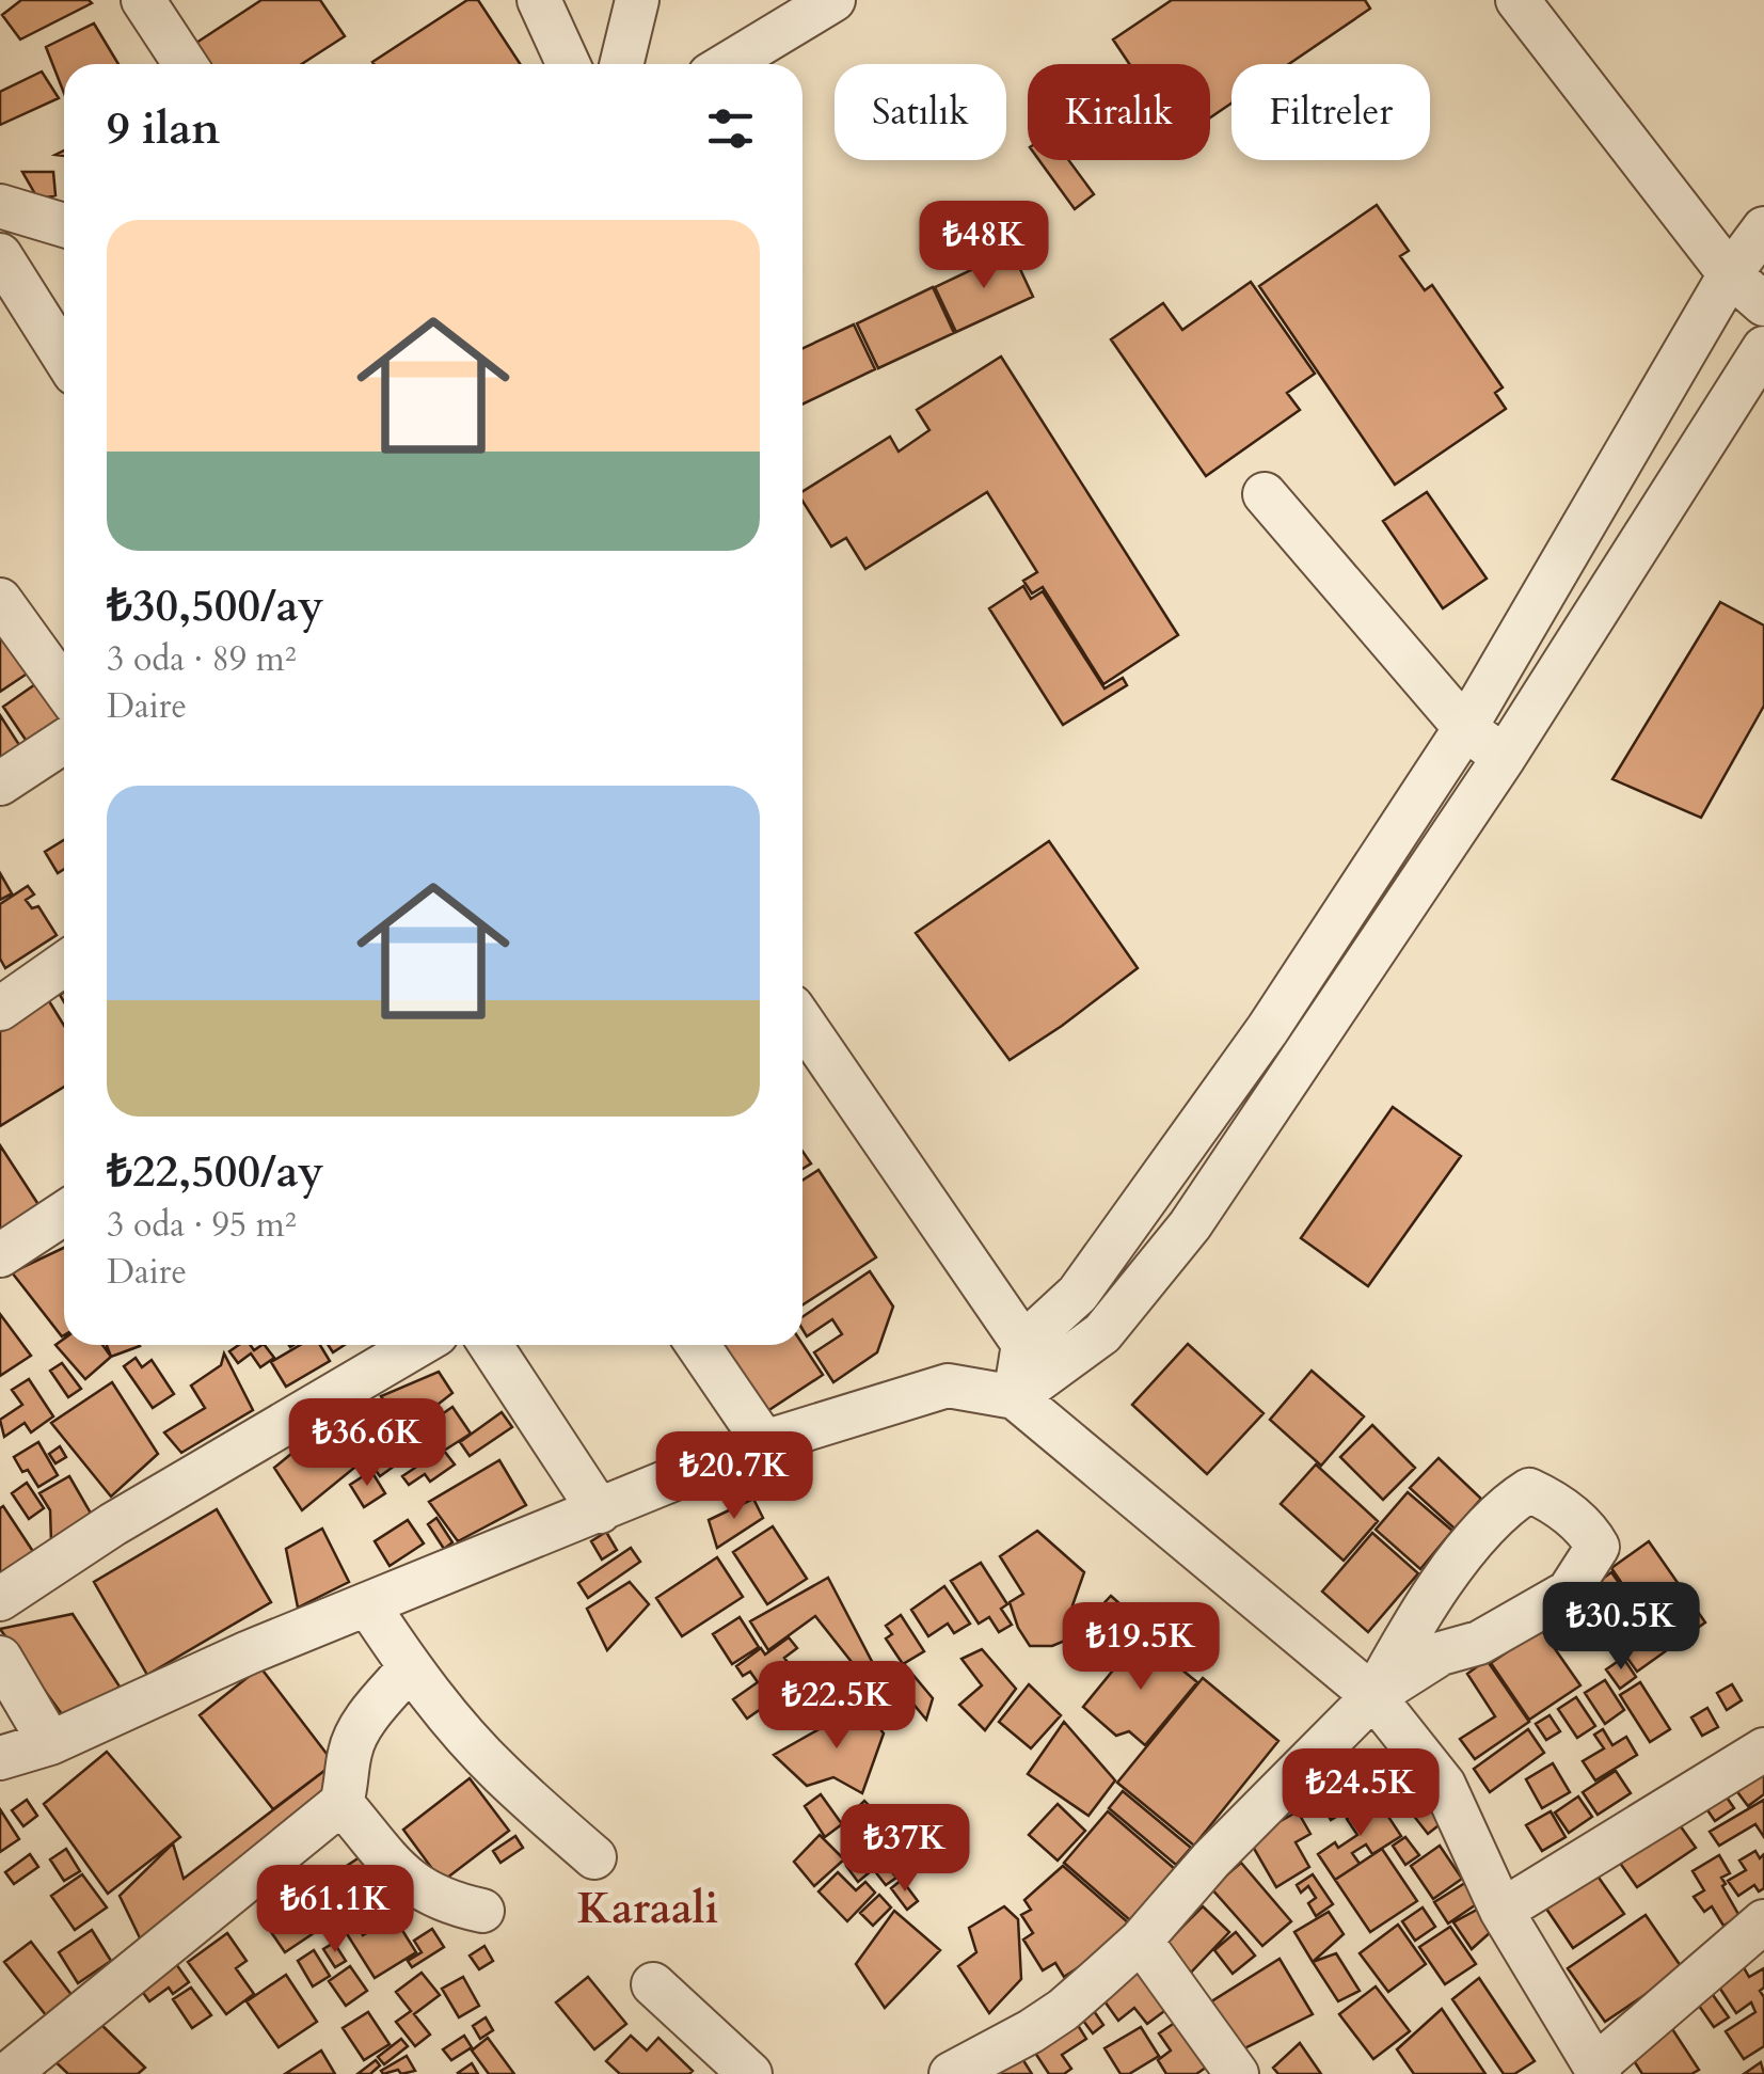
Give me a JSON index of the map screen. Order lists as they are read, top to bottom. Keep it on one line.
{"districts":["Karaali"],"page":{"chip":["Satılık","Kiralık","Filtreler"],"heading":"9 ilan","list":[{"name":"₺30,500/ay","note":"3 oda · 89 m² · Daire"},{"name":"₺22,500/ay","note":"3 oda · 95 m² · Daire"}],"price":["₺48K","₺36.6K","₺20.7K","₺30.5K","₺19.5K","₺22.5K","₺24.5K","₺37K","₺61.1K"]}}
